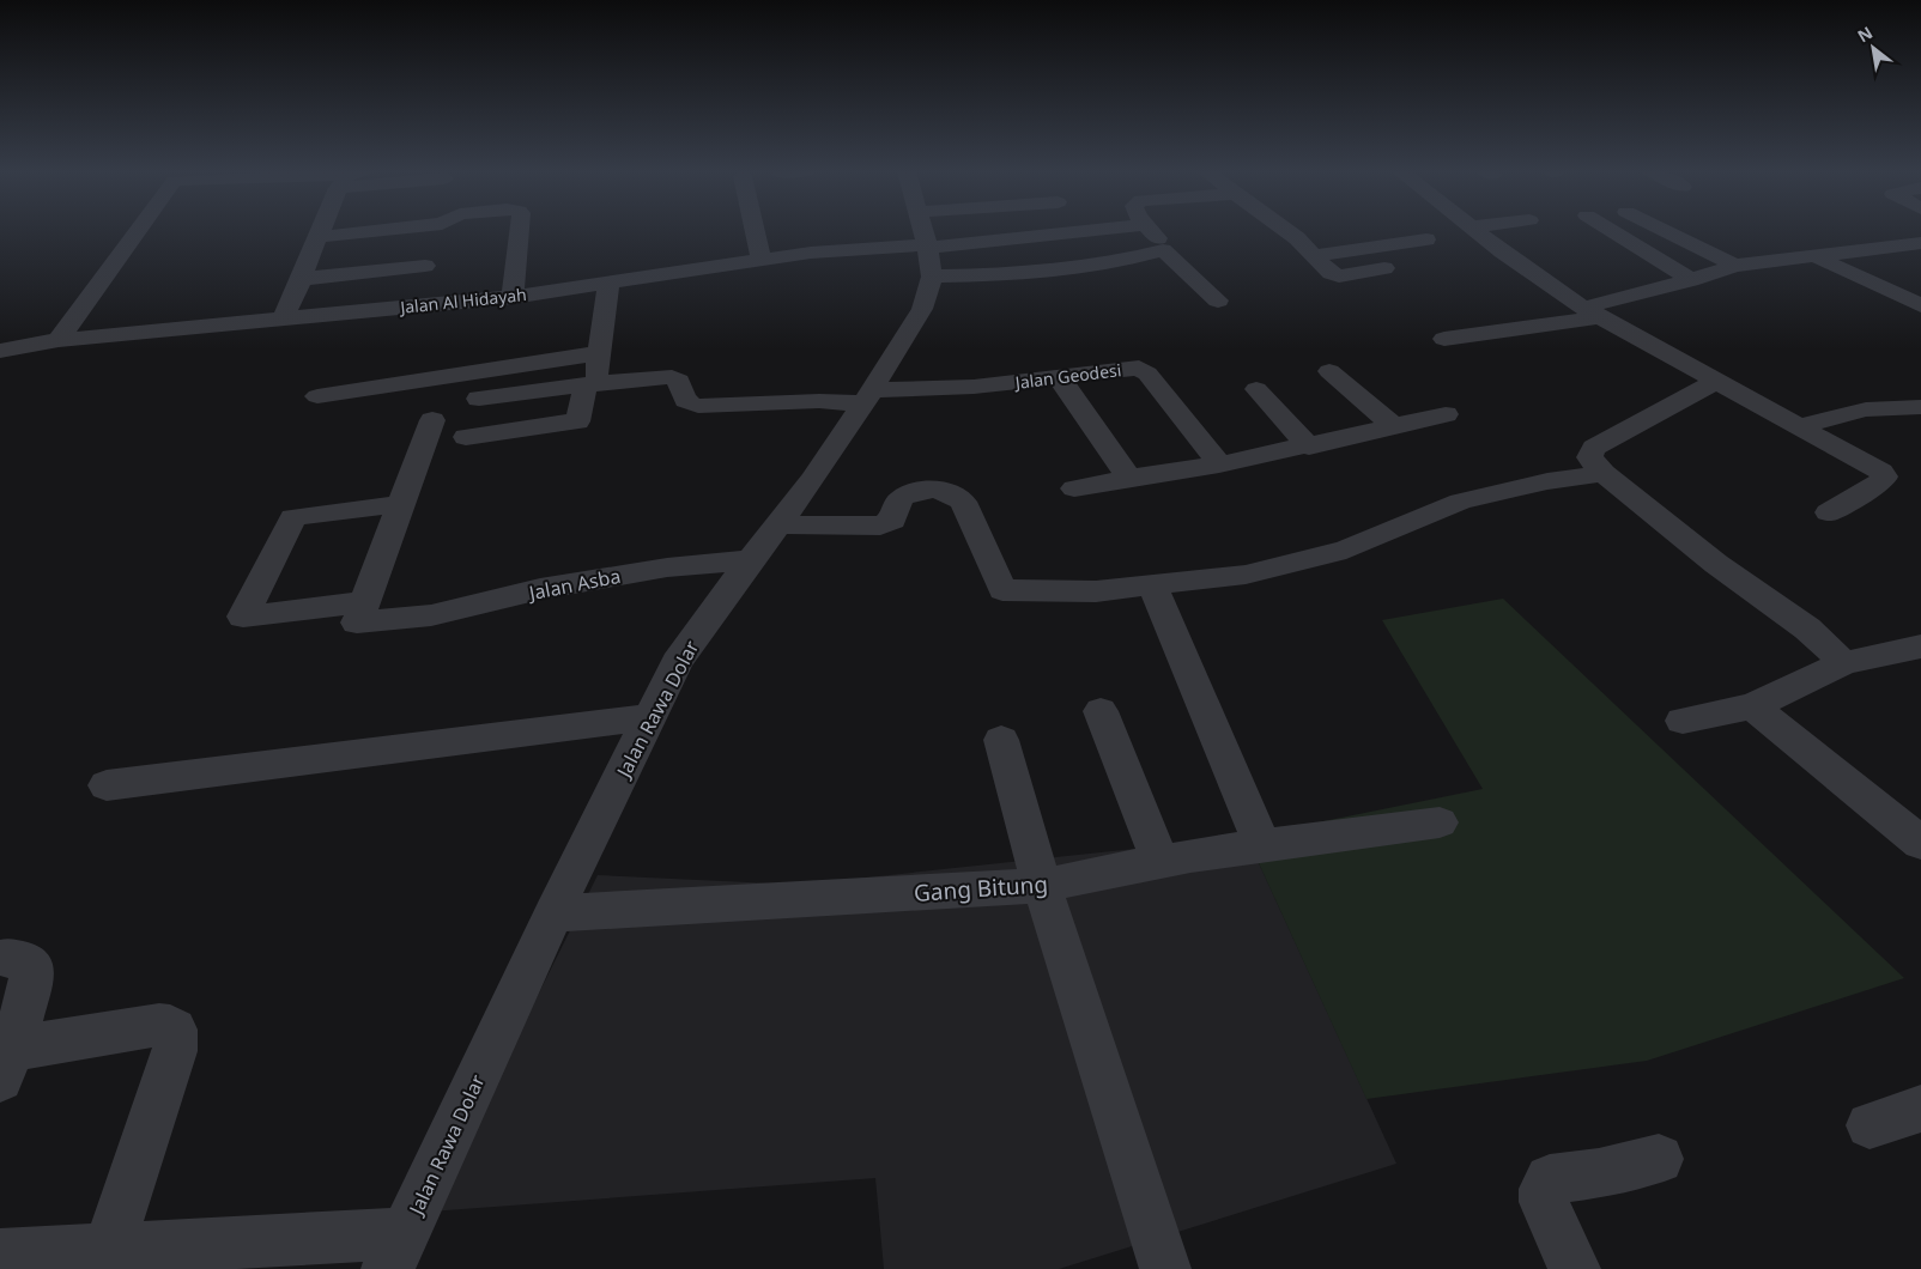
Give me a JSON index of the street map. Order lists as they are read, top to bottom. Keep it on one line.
{"streets":{"street":["Jalan Al Hidayah","Jalan Geodesi","Jalan Asba","Jalan Rawa Dolar","Gang Bitung"]},"crossings":[["Jalan Al Hidayah","Jalan Rawa Dolar"],["Jalan Geodesi","Jalan Rawa Dolar"],["Jalan Asba","Jalan Rawa Dolar"],["Jalan Rawa Dolar","Gang Bitung"]],"north":"top left"}
